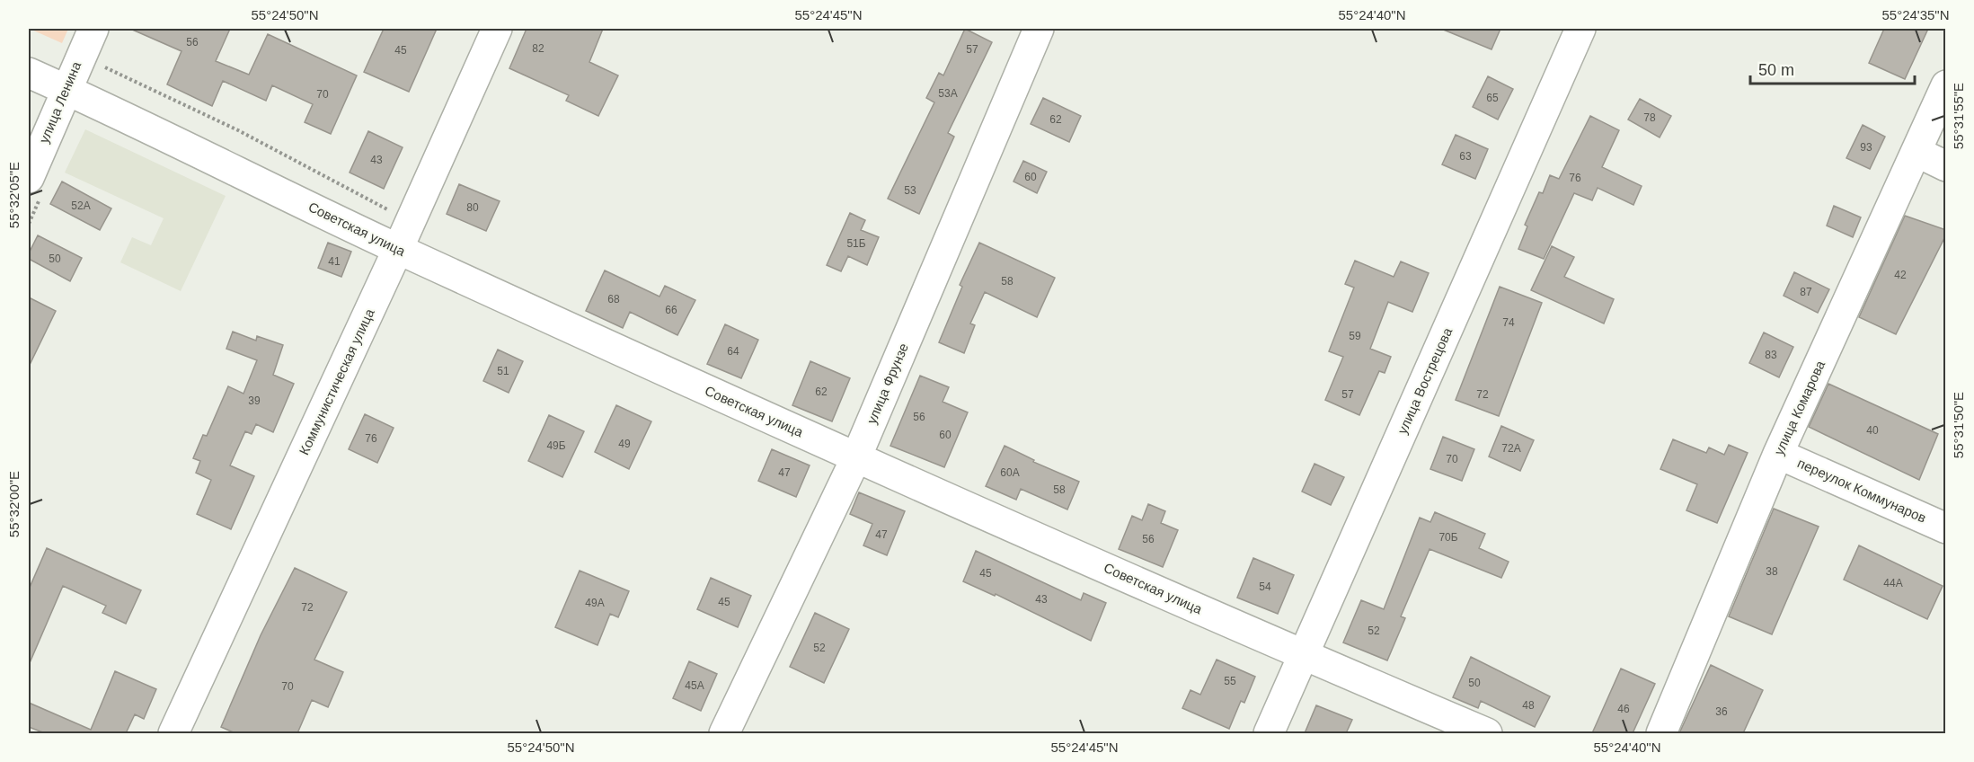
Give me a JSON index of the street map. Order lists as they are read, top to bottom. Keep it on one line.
{"streets":{"street":["улица Ленина","Советская улица","улица Вострецова","Коммунистическая улица","улица Фрунзе","улица Комарова","переулок Коммунаров"]},"crossings":[["улица Ленина","Советская улица"],["Советская улица","улица Вострецова"],["Советская улица","Коммунистическая улица"],["Советская улица","улица Фрунзе"],["улица Комарова","переулок Коммунаров"]],"house_numbers":["56","82","57","45","53А","70","65","78","62","93","63","43","60","76","53","52А","80","51Б","50","41","42","58","87","68","66","74","59","64","83","51","62","57","72","39","56","40","60","76","49","49Б","72А","70","47","60А","58","47","70Б","56","38","45","44А","54","43","45","49А","72","52","52","55","50","45А","70","48","46","36"],"scale_bar":"50 m","coordinates":["55°24'50\"N","55°24'45\"N","55°24'40\"N","55°24'35\"N","55°31'55\"E","55°32'05\"E","55°31'50\"E","55°32'00\"E"]}
